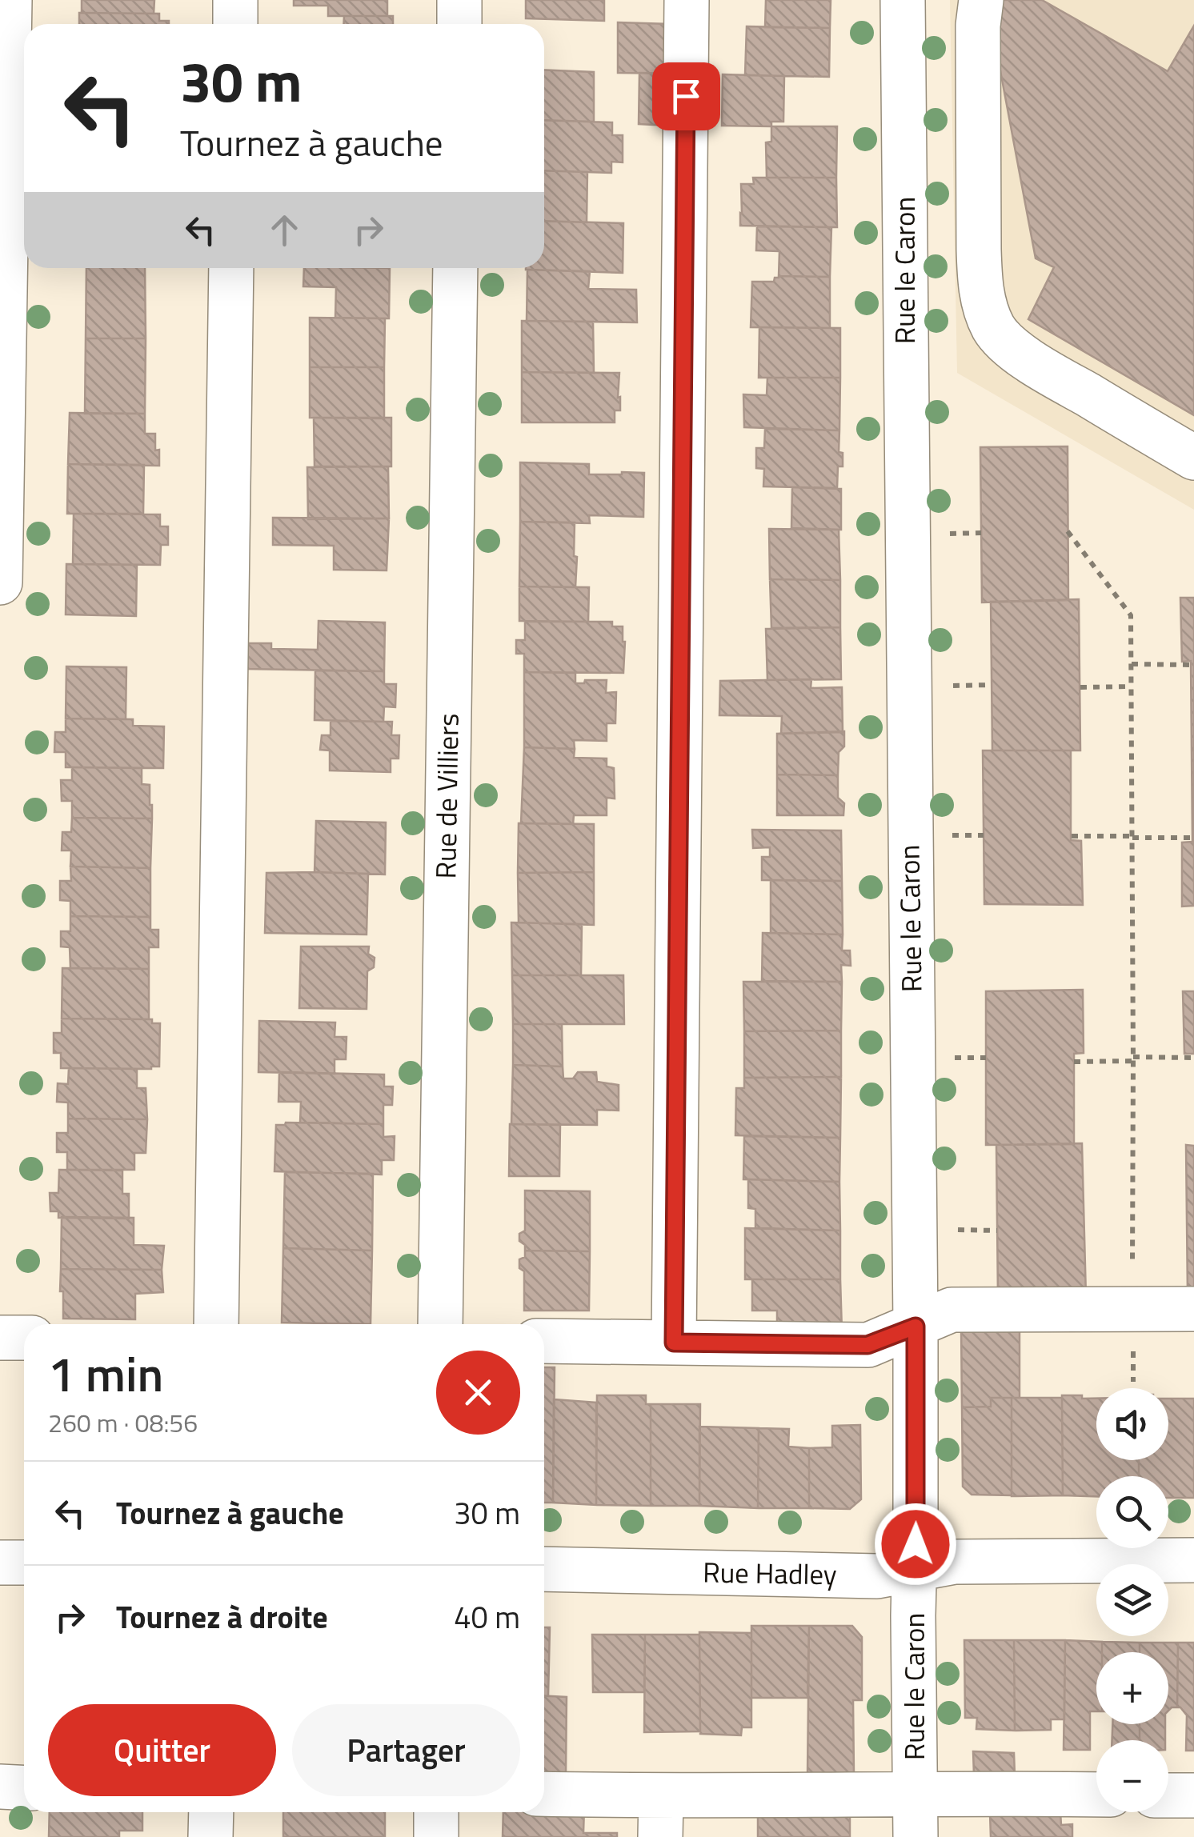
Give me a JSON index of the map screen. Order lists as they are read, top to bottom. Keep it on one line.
{"streets":{"street":["Rue le Caron","Rue de Villiers","Rue Hadley"]},"crossings":[["Rue le Caron","Rue Hadley"]],"page":{"turn":["30 m","Tournez à gauche"],"heading":["1 min","260 m · 08:56"],"map_buttons":["+","−"],"list":[{"name":"Tournez à gauche","value":"30 m"},{"name":"Tournez à droite","value":"40 m"}],"buttons":["Quitter","Partager"]}}
